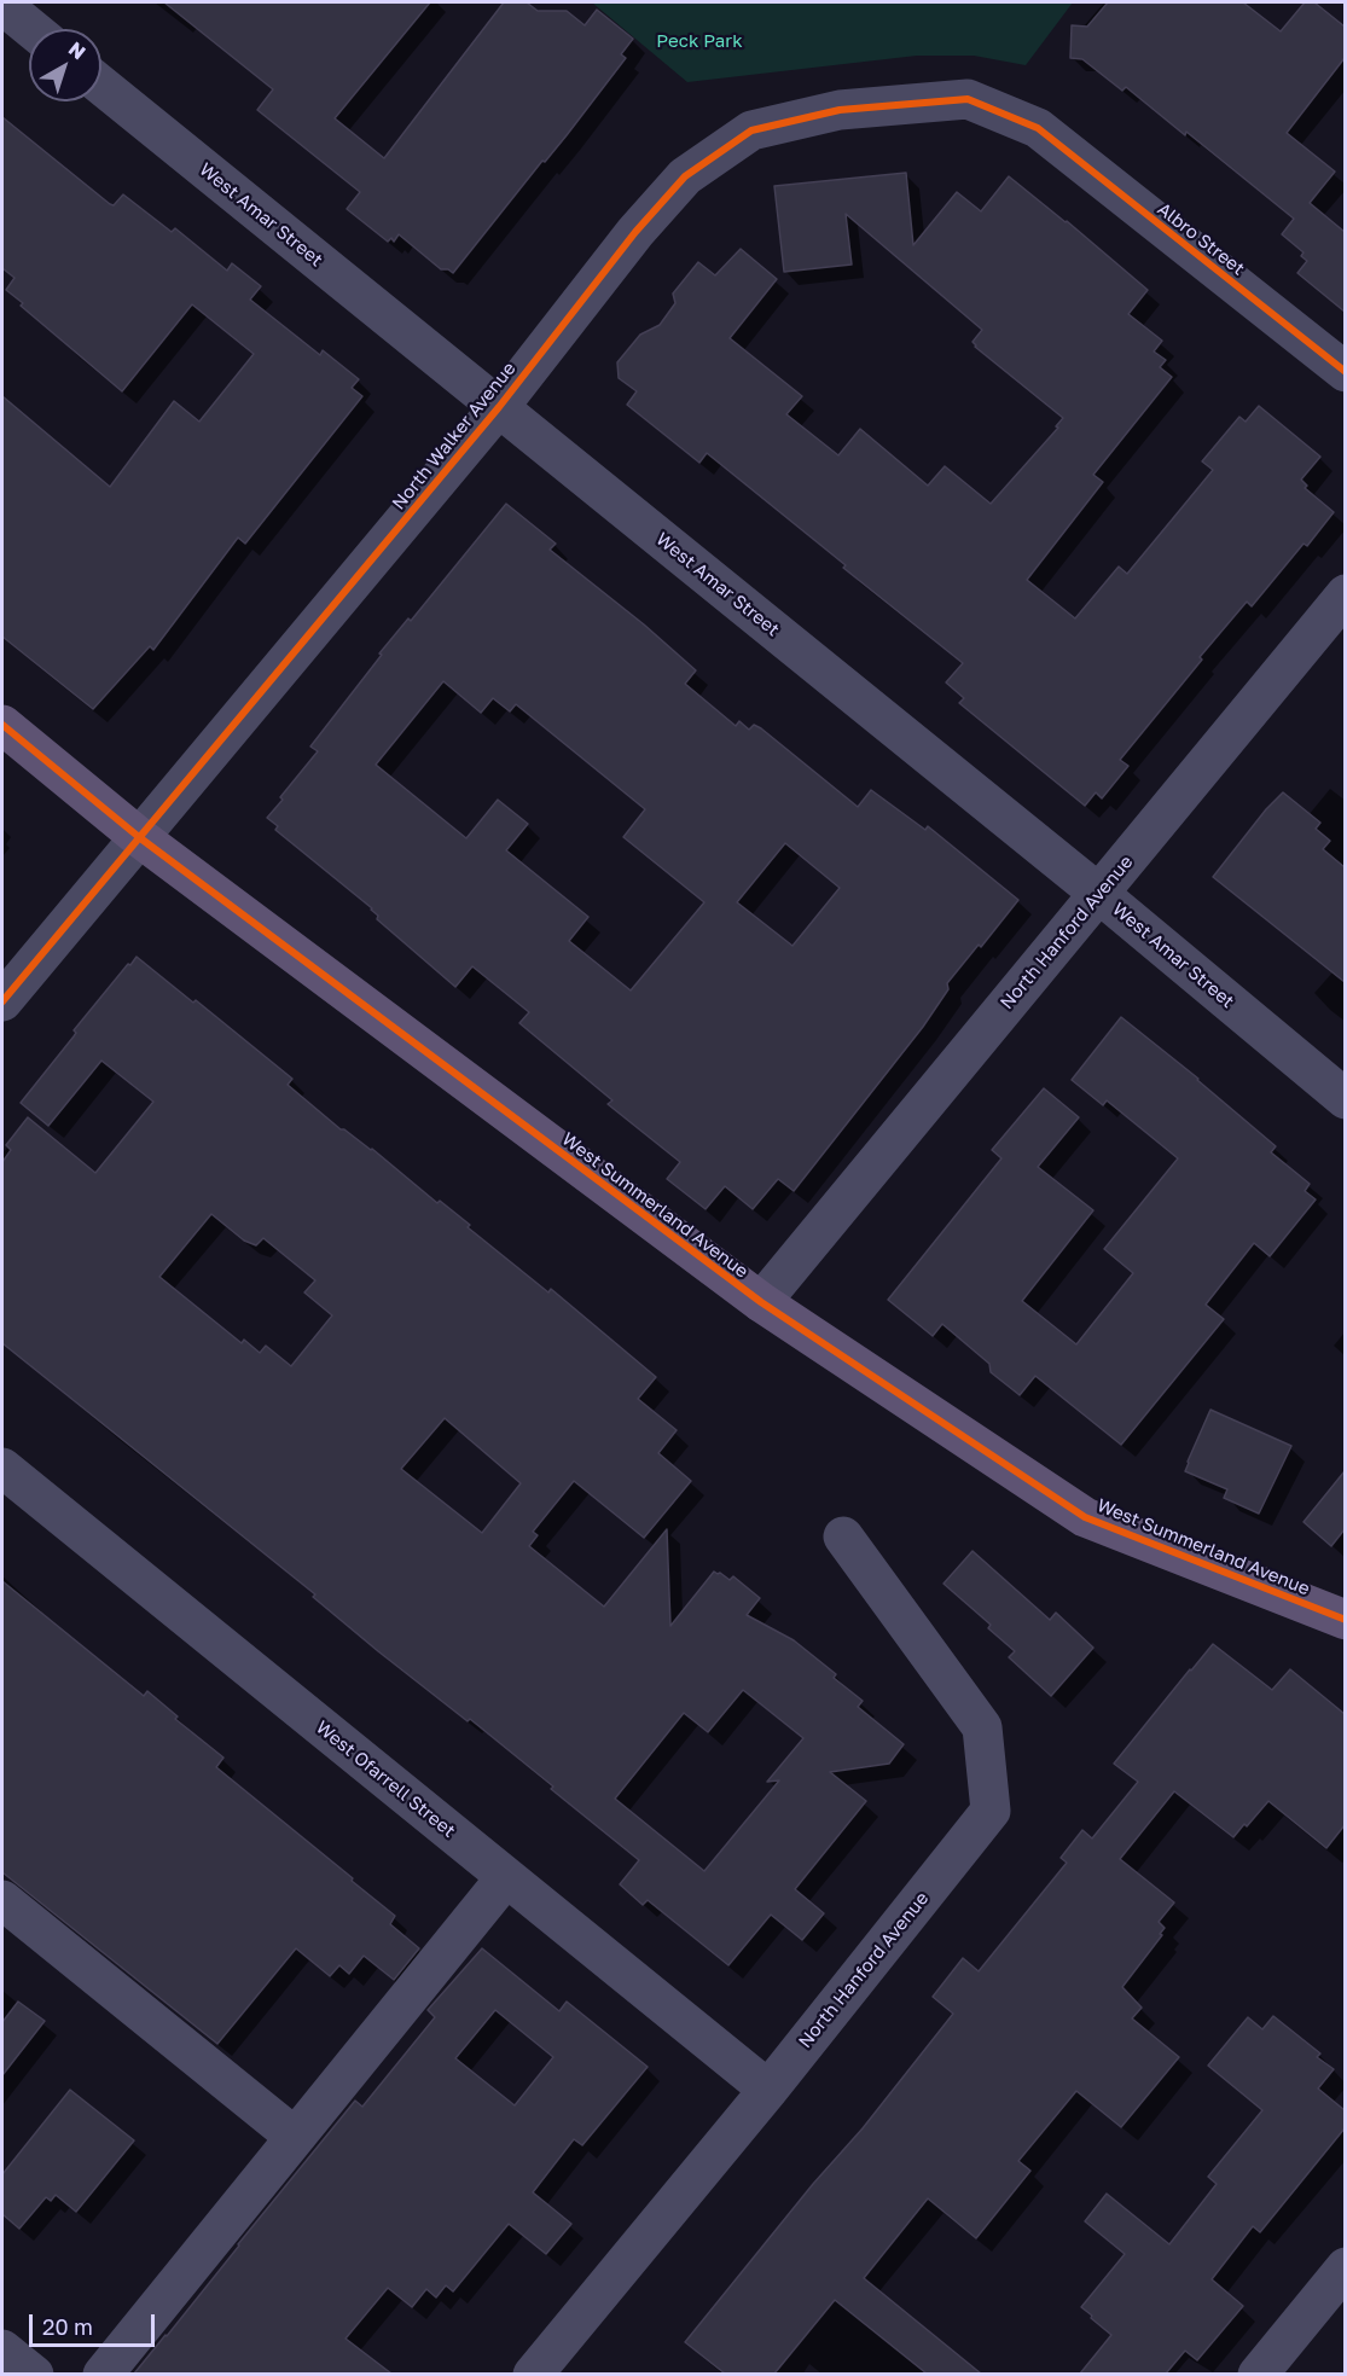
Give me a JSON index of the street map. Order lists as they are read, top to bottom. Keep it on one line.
{"streets":{"main road":["West Summerland Avenue"],"street":["West Amar Street","Albro Street","North Walker Avenue","North Hanford Avenue","West Ofarrell Street"]},"crossings":[["West Amar Street","North Walker Avenue"],["West Amar Street","North Hanford Avenue"],["Albro Street","North Walker Avenue"],["North Walker Avenue","West Summerland Avenue"],["North Hanford Avenue","West Summerland Avenue"],["North Hanford Avenue","West Ofarrell Street"]],"parks":["Peck Park"],"scale_bar":"20 m","north":"top right"}
